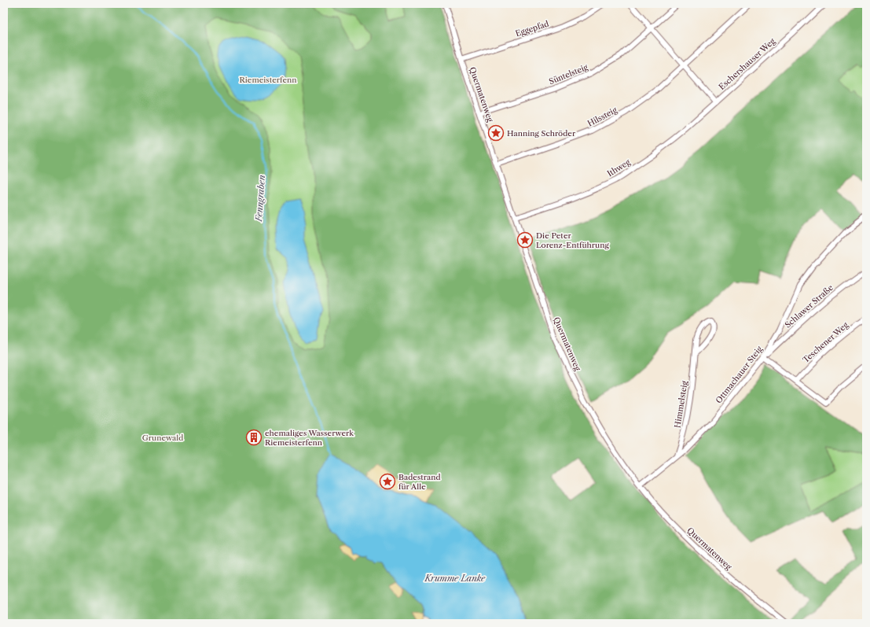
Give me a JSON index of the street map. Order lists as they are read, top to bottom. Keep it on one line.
{"streets":{"street":["Eggepfad","Eschershauser Weg","Süntelsteig","Quermatenweg","Hilssteig","Ithweg","Schlawer Straße","Teschener Weg","Ottmachauer Steig","Himmelsteig"]},"crossings":[["Eggepfad","Quermatenweg"],["Eschershauser Weg","Ithweg"],["Süntelsteig","Quermatenweg"],["Quermatenweg","Hilssteig"],["Quermatenweg","Ithweg"],["Quermatenweg","Ottmachauer Steig"],["Schlawer Straße","Ottmachauer Steig"],["Ottmachauer Steig","Himmelsteig"]],"water":["Fenngraben","Krumme Lanke"],"parks":["Riemeisterfenn","Grunewald"],"places":{"place":["Hanning Schröder","Die Peter Lorenz-Entführung","Badestrand für Alle"],"building":["ehemaliges Wasserwerk Riemeisterfenn"]}}
